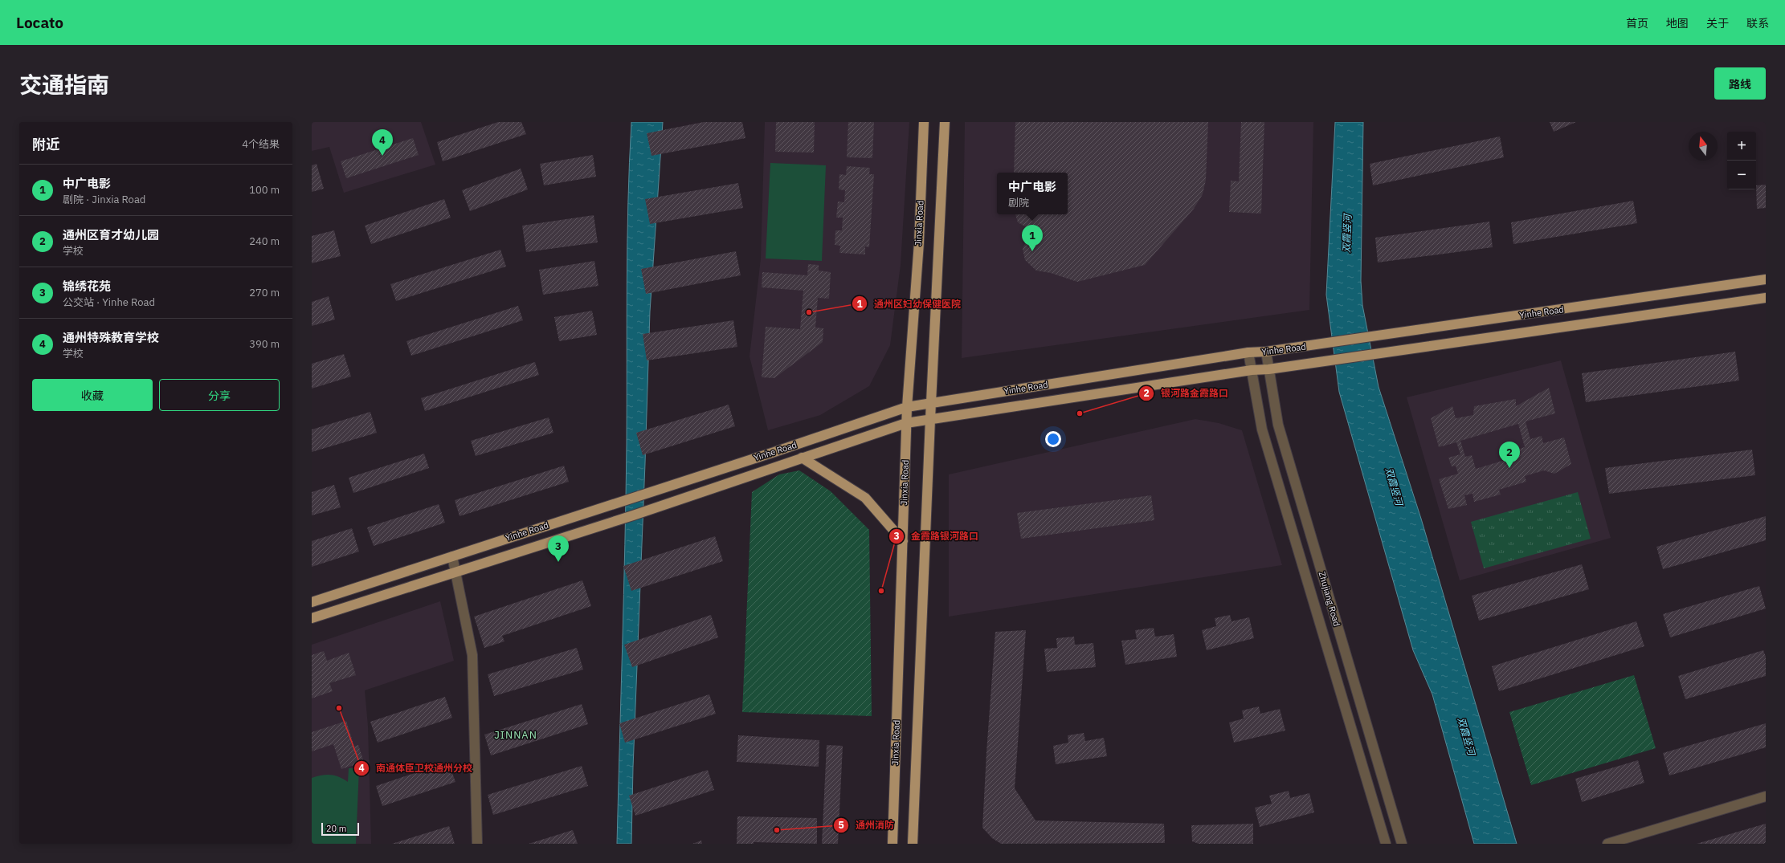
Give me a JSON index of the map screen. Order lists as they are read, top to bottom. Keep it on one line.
{"streets":{"main road":["Jinxia Road","Yinhe Road"],"street":["Zhujiang Road"]},"crossings":[["Jinxia Road","Yinhe Road"],["Yinhe Road","Zhujiang Road"]],"districts":["JINNAN"],"water":["双霞竖河"],"places":["通州区妇幼保健医院","银河路金霞路口","金霞路银河路口","南通体臣卫校通州分校","通州消防"],"scale_bar":"20 m","north":"top","page":{"header":"Locato","nav":["首页","地图","关于","联系"],"title":"交通指南","buttons":["路线",["收藏","分享"]],"heading":["附近","4个结果"],"pins":["4","1","2","3"],"map_buttons":["+","−"],"list":[{"mark":"1","name":"中广电影","note":"剧院 · Jinxia Road","value":"100 m"},{"mark":"2","name":"通州区育才幼儿园","note":"学校","value":"240 m"},{"mark":"3","name":"锦绣花苑","note":"公交站 · Yinhe Road","value":"270 m"},{"mark":"4","name":"通州特殊教育学校","note":"学校","value":"390 m"}],"popup":["中广电影","剧院"],"scale":"20 m"}}
